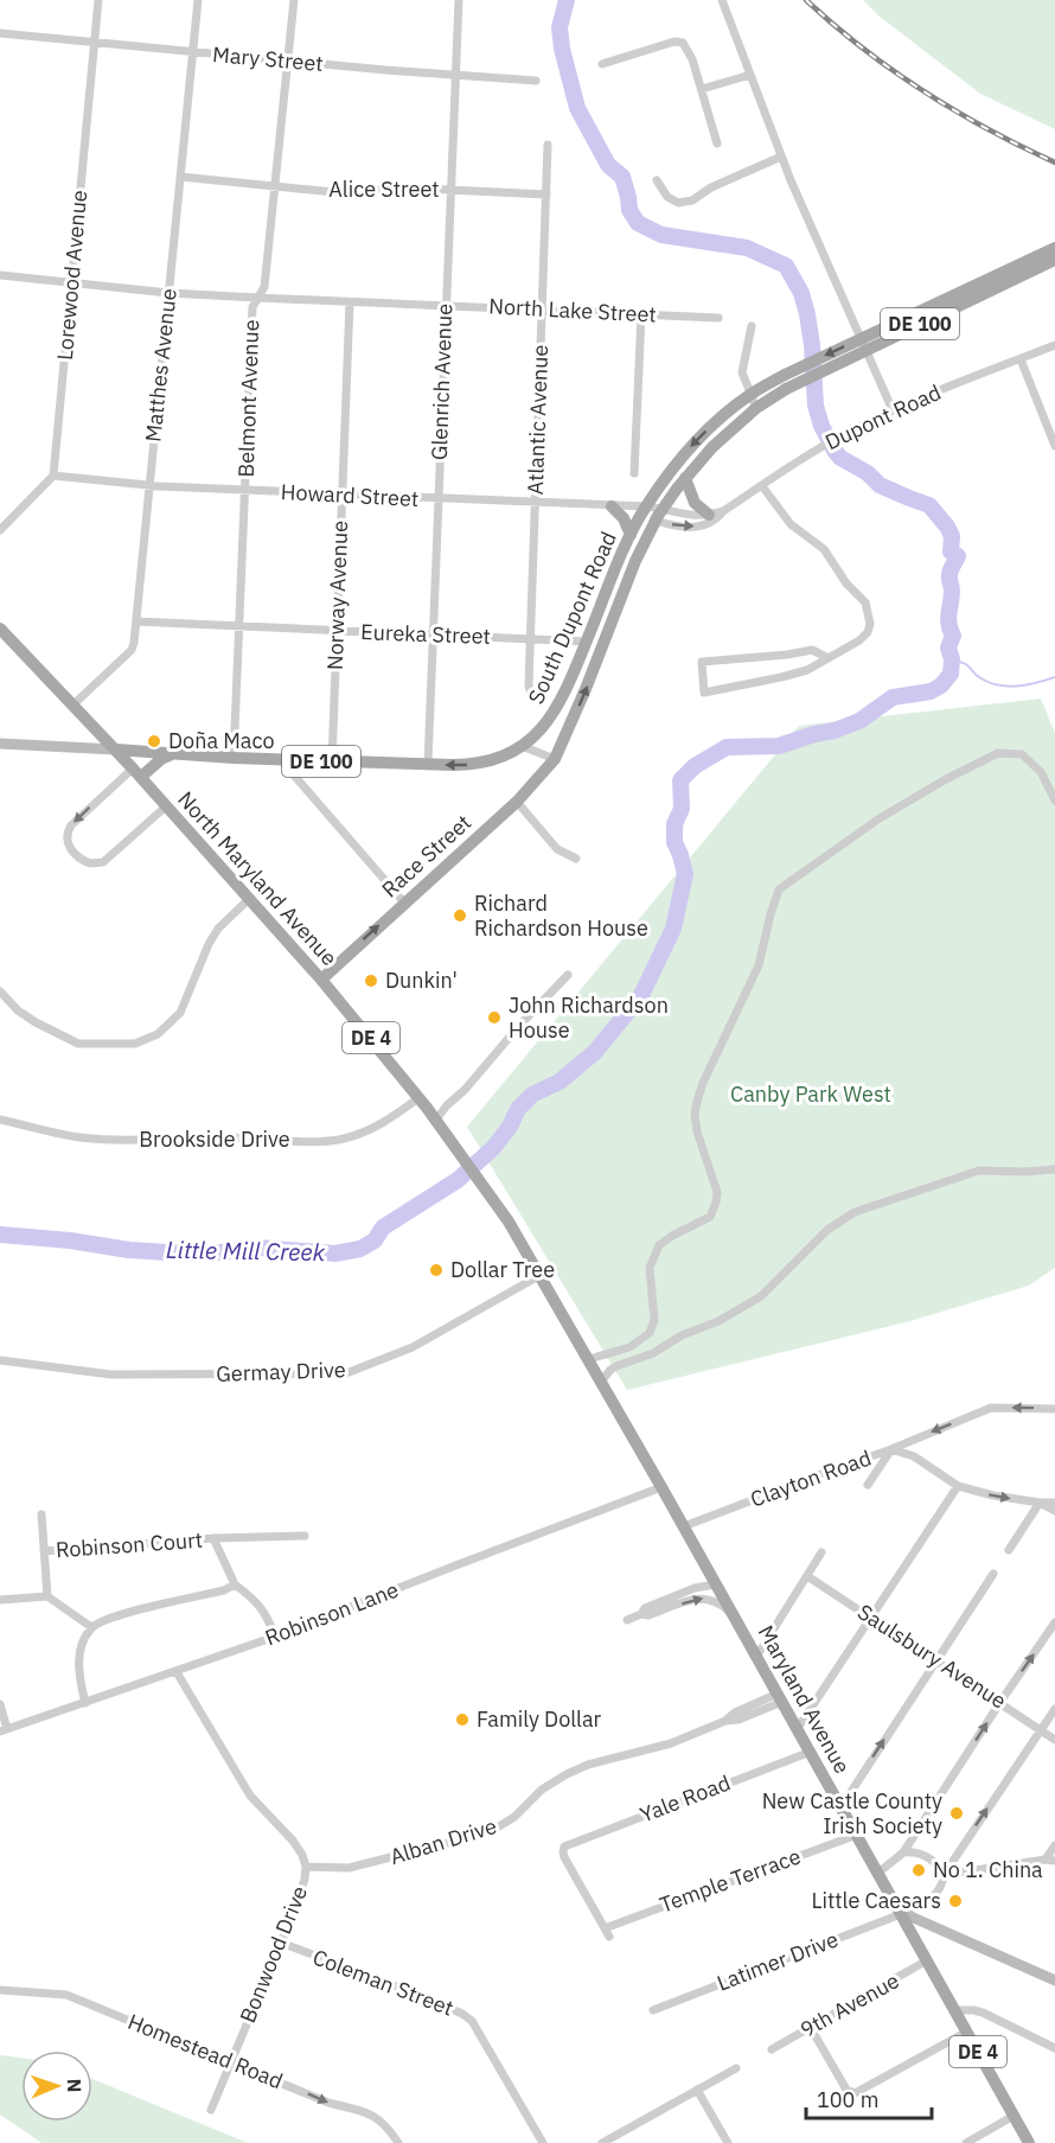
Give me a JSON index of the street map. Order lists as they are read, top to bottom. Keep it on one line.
{"streets":{"main road":["DE 100","South Dupont Road","Race Street","North Maryland Avenue","DE 4","Maryland Avenue"],"street":["Mary Street","Alice Street","Lorewood Avenue","North Lake Street","Matthes Avenue","Glenrich Avenue","Belmont Avenue","Dupont Road","Atlantic Avenue","Howard Street","Norway Avenue","Eureka Street","Brookside Drive","Germay Drive","Clayton Road","Robinson Court","Robinson Lane","Saulsbury Avenue","Yale Road","Alban Drive","Temple Terrace","Bonwood Drive","Latimer Drive","Coleman Street","9th Avenue","Homestead Road"]},"crossings":[["Mary Street","Lorewood Avenue"],["Mary Street","Matthes Avenue"],["Mary Street","Glenrich Avenue"],["Mary Street","Belmont Avenue"],["Alice Street","Matthes Avenue"],["Alice Street","Glenrich Avenue"],["Alice Street","Belmont Avenue"],["Alice Street","Atlantic Avenue"],["Lorewood Avenue","North Lake Street"],["Lorewood Avenue","Howard Street"],["North Lake Street","Matthes Avenue"],["North Lake Street","Glenrich Avenue"],["North Lake Street","Belmont Avenue"],["North Lake Street","Atlantic Avenue"],["North Lake Street","Norway Avenue"],["Matthes Avenue","Howard Street"],["Matthes Avenue","Eureka Street"],["Matthes Avenue","North Maryland Avenue"],["Glenrich Avenue","Howard Street"],["Glenrich Avenue","South Dupont Road"],["Glenrich Avenue","Eureka Street"],["Belmont Avenue","Howard Street"],["Belmont Avenue","South Dupont Road"],["Belmont Avenue","Eureka Street"],["Dupont Road","Howard Street"],["Dupont Road","South Dupont Road"],["Atlantic Avenue","Howard Street"],["Atlantic Avenue","Eureka Street"],["Howard Street","Norway Avenue"],["Howard Street","South Dupont Road"],["Norway Avenue","South Dupont Road"],["Norway Avenue","Eureka Street"],["South Dupont Road","Eureka Street"],["South Dupont Road","Race Street"],["South Dupont Road","North Maryland Avenue"],["Race Street","North Maryland Avenue"],["North Maryland Avenue","Brookside Drive"],["North Maryland Avenue","Germay Drive"],["North Maryland Avenue","Maryland Avenue"],["Germay Drive","Maryland Avenue"],["Clayton Road","Maryland Avenue"],["Robinson Court","Robinson Lane"],["Robinson Lane","Maryland Avenue"],["Robinson Lane","Bonwood Drive"],["Maryland Avenue","Yale Road"],["Maryland Avenue","Alban Drive"],["Maryland Avenue","Temple Terrace"],["Maryland Avenue","Latimer Drive"],["Maryland Avenue","9th Avenue"],["Yale Road","Temple Terrace"],["Alban Drive","Bonwood Drive"],["Bonwood Drive","Coleman Street"],["Bonwood Drive","Homestead Road"]],"one_way":["Race Street","Homestead Road"],"water":["Little Mill Creek"],"parks":["Canby Park West"],"places":["Doña Maco","Richard Richardson House","Dunkin'","John Richardson House","Dollar Tree","Family Dollar","New Castle County Irish Society","No 1. China","Little Caesars"],"scale_bar":"100 m","north":"right"}
